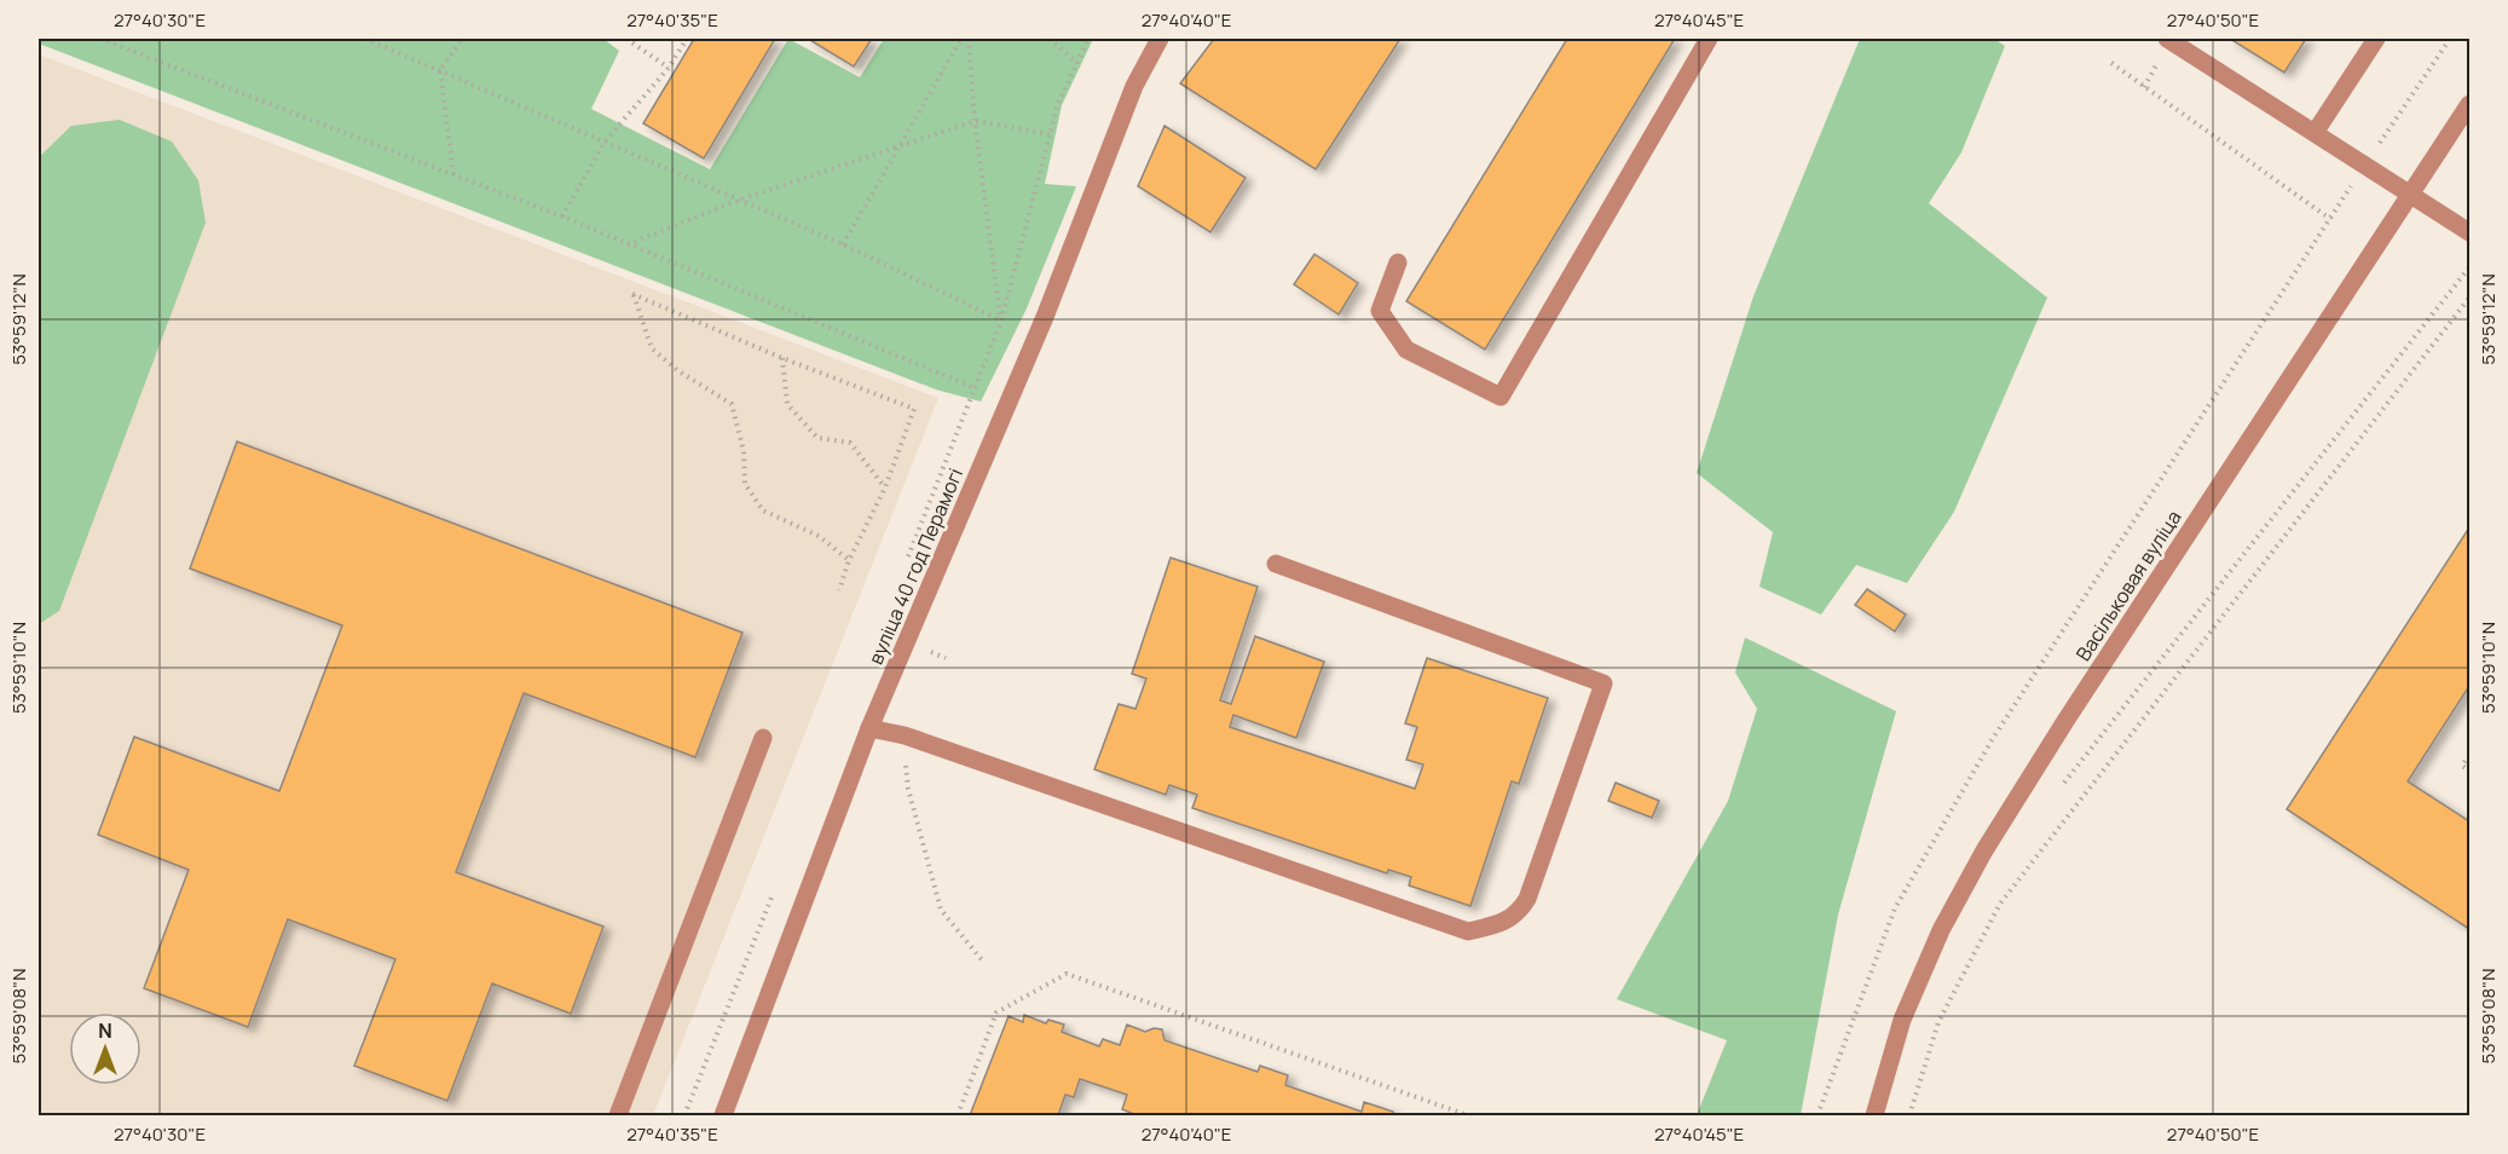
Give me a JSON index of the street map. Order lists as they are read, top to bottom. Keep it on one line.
{"streets":{"street":["вуліца 40 год Перамогі","Васільковая вуліца"]},"north":"top","coordinates":["27°40'30\"E","27°40'35\"E","27°40'40\"E","27°40'45\"E","27°40'50\"E","53°59'12\"N","53°59'10\"N","53°59'08\"N"]}
